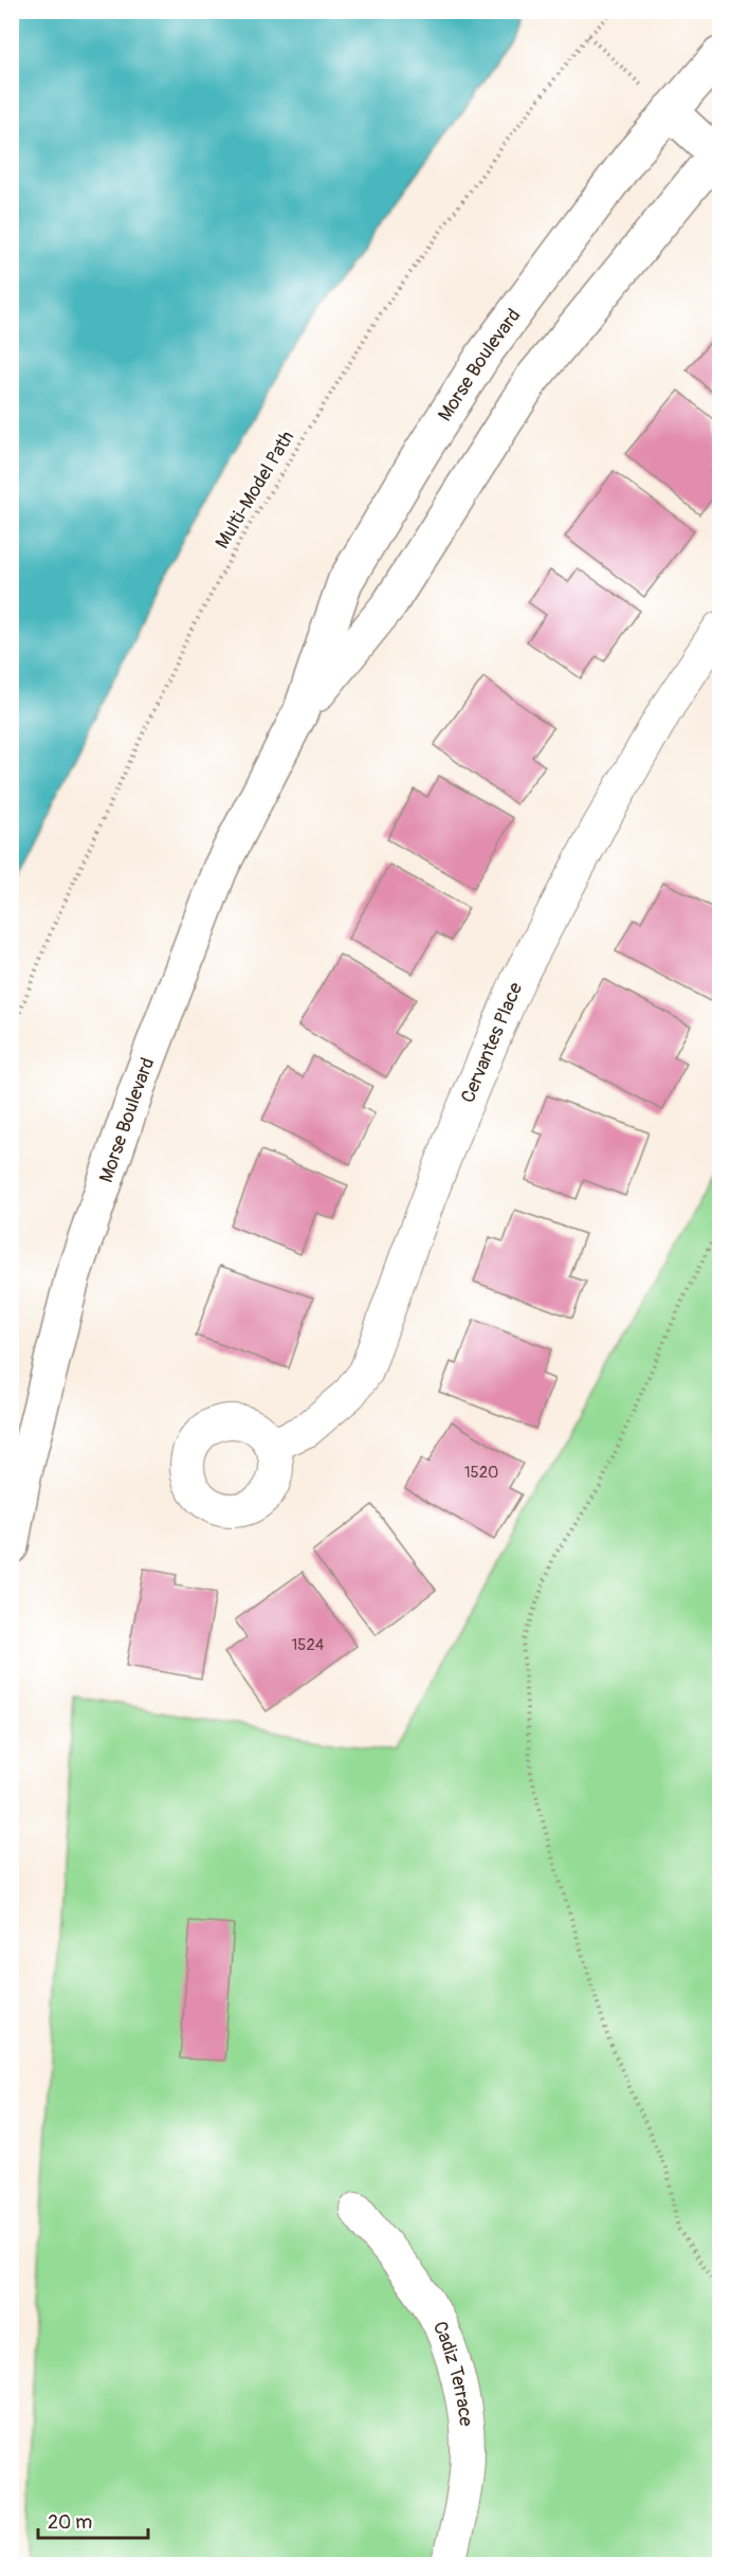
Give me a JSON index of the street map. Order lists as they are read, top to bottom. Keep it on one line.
{"streets":{"street":["Morse Boulevard","Cervantes Place","Cadiz Terrace"],"path":["Multi-Model Path"]},"house_numbers":["1520","1524"],"scale_bar":"20 m"}
